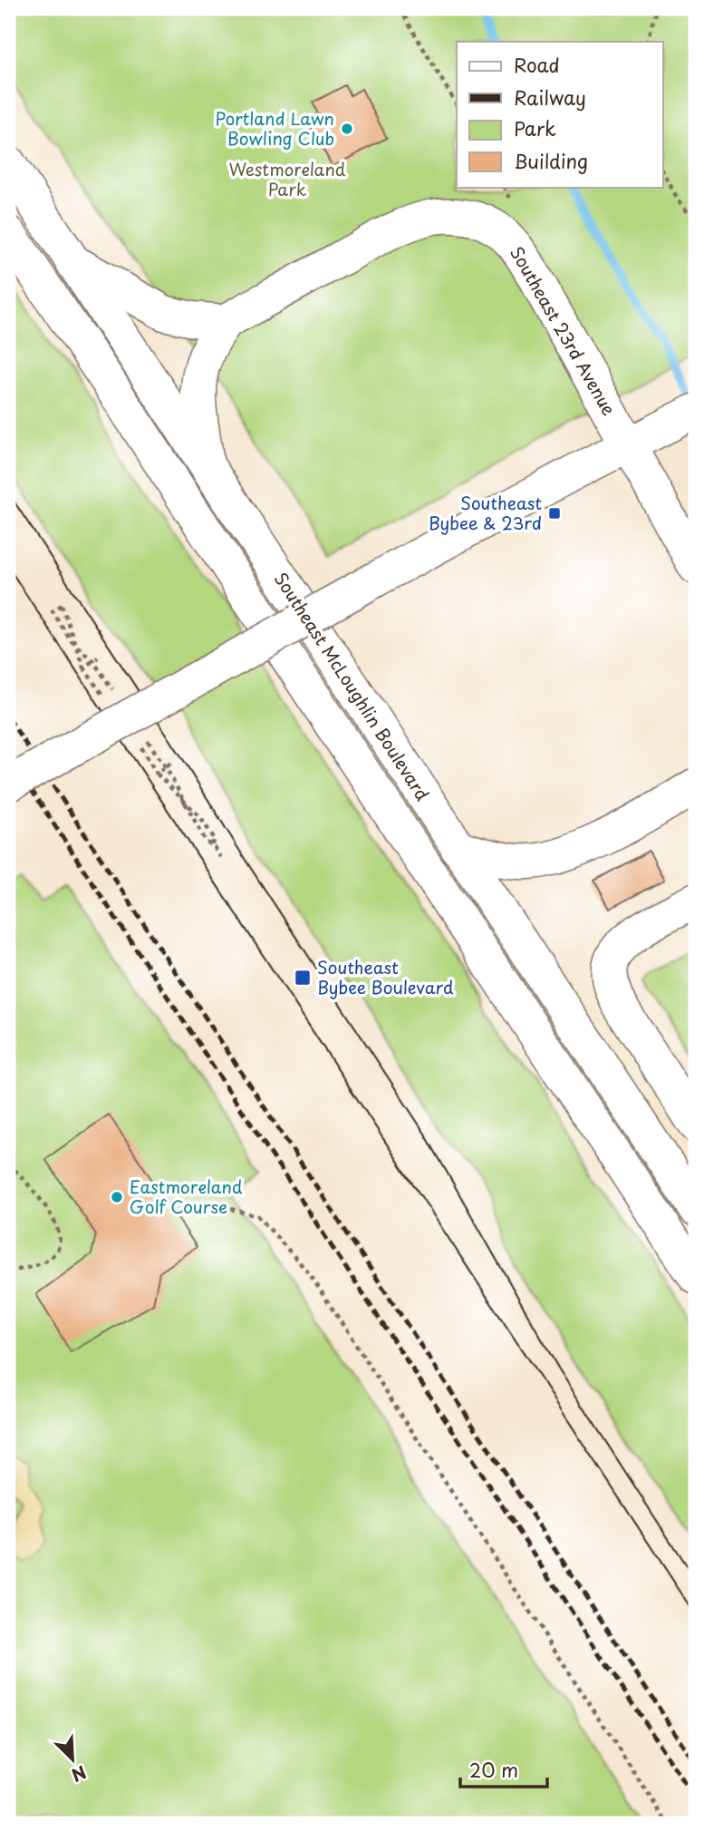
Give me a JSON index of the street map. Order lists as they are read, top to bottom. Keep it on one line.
{"streets":{"main road":["Southeast 23rd Avenue","Southeast McLoughlin Boulevard"]},"parks":["Westmoreland Park"],"places":{"other":["Portland Lawn Bowling Club","Eastmoreland Golf Course"],"transit":["Southeast Bybee & 23rd","Southeast Bybee Boulevard"]},"legend":["Road","Railway","Park","Building"],"scale_bar":"20 m","north":"bottom right"}
